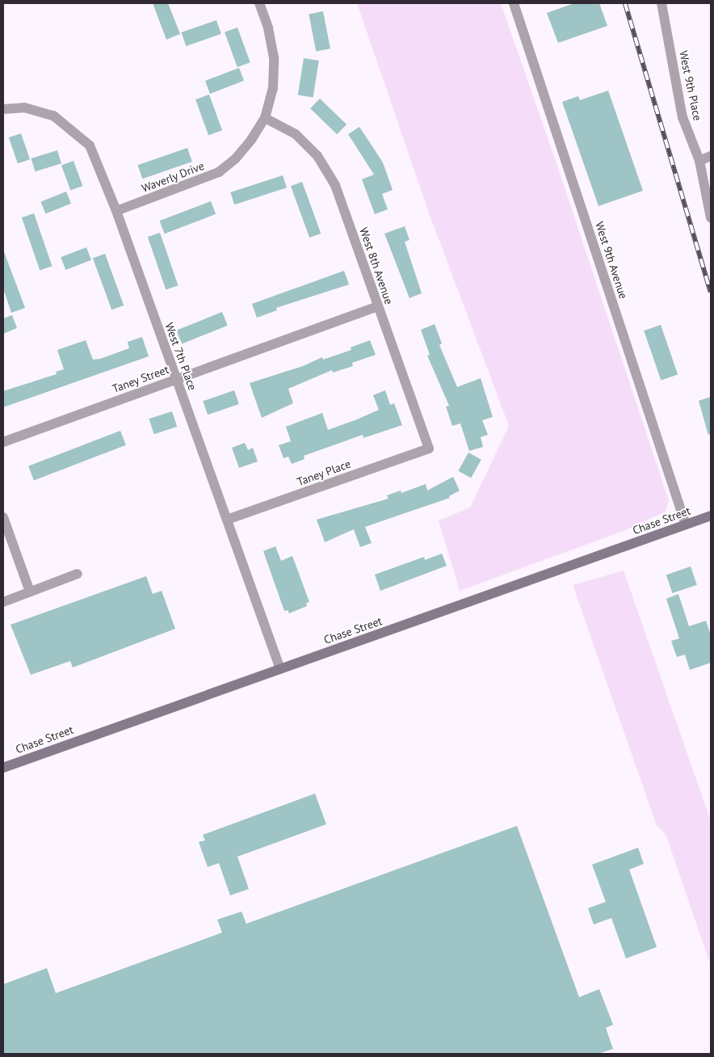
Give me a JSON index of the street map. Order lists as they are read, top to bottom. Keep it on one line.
{"streets":{"street":["West 9th Place","Waverly Drive","West 9th Avenue","West 8th Avenue","West 7th Place","Taney Street","Taney Place","Chase Street"]},"crossings":[["Waverly Drive","West 8th Avenue"],["Waverly Drive","West 7th Place"],["West 9th Avenue","Chase Street"],["West 8th Avenue","Taney Street"],["West 8th Avenue","Taney Place"],["West 7th Place","Taney Street"],["West 7th Place","Taney Place"],["West 7th Place","Chase Street"]]}
